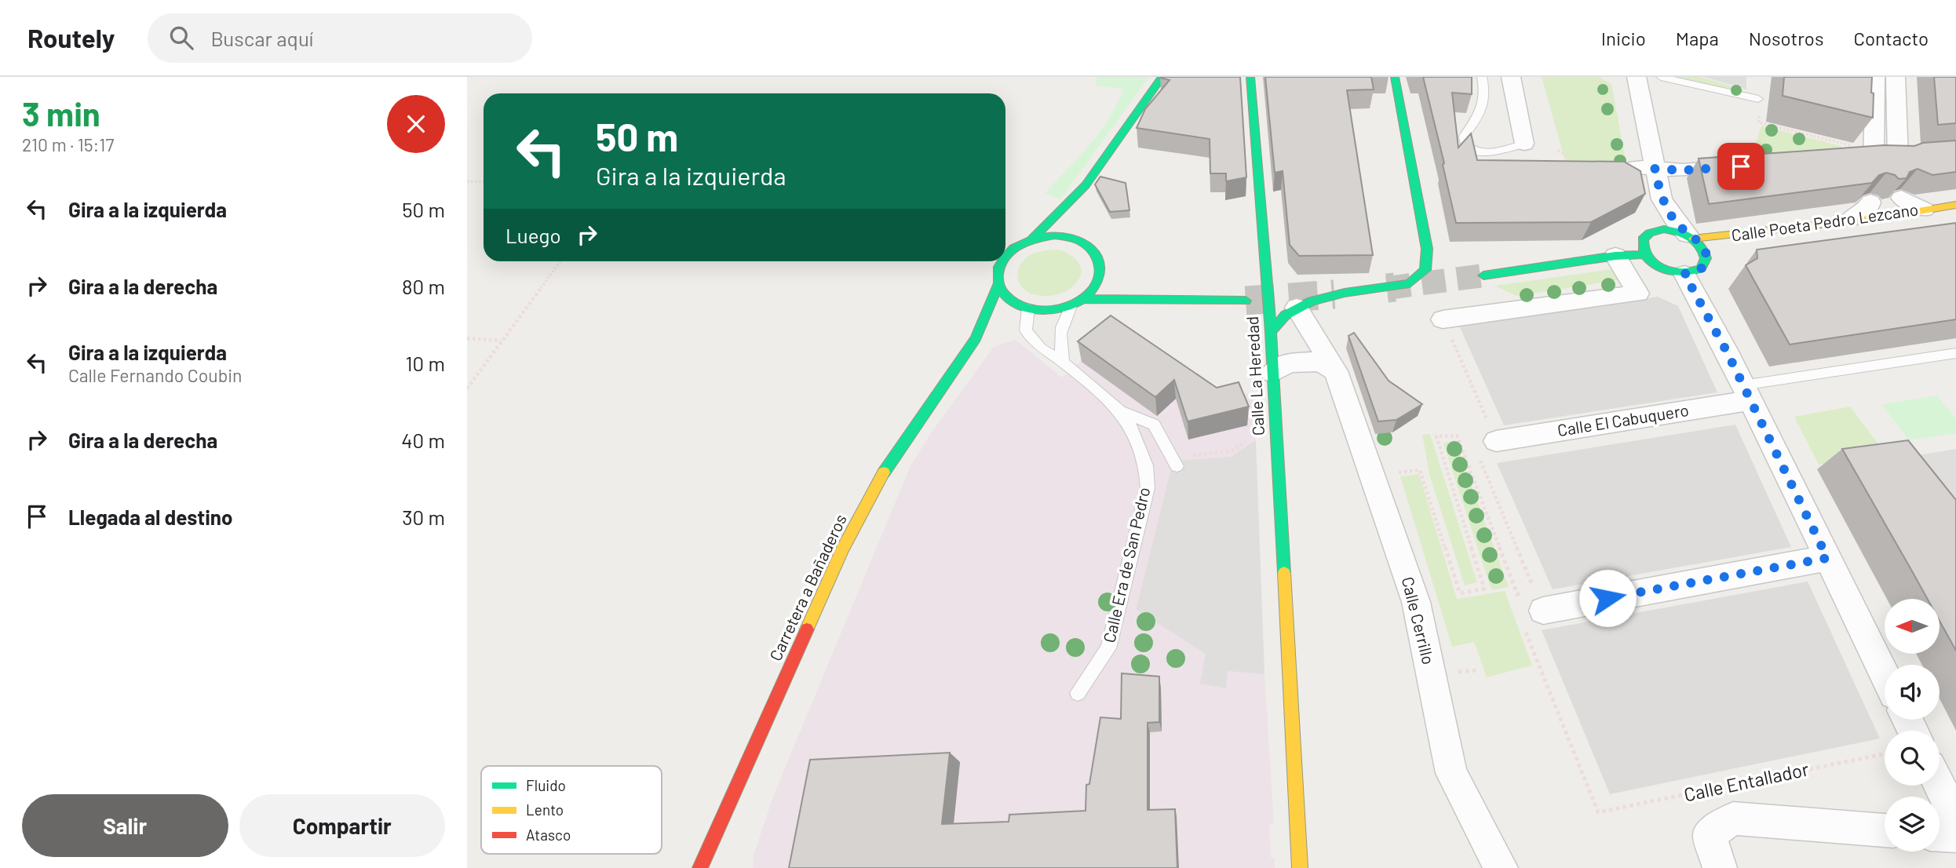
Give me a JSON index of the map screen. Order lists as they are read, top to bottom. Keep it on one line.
{"streets":{"main road":["Calle Poeta Pedro Lezcano","Calle La Heredad","Carretera a Bañaderos"],"street":["Calle El Cabuquero","Calle Cerrillo"],"lane":["Calle Era de San Pedro"],"path":["Calle Entallador"]},"legend":["Fluido","Lento","Atasco"],"north":"left","page":{"header":"Routely","search":"Buscar aquí","nav":["Inicio","Mapa","Nosotros","Contacto"],"heading":["3 min","210 m · 15:17"],"turn":["50 m","Gira a la izquierda"],"list":[{"name":"Gira a la izquierda","value":"50 m"},{"name":"Gira a la derecha","value":"80 m"},{"name":"Gira a la izquierda","note":"Calle Fernando Coubin","value":"10 m"},{"name":"Gira a la derecha","value":"40 m"},{"name":"Llegada al destino","value":"30 m"}],"then":"Luego","buttons":["Salir","Compartir"]}}
